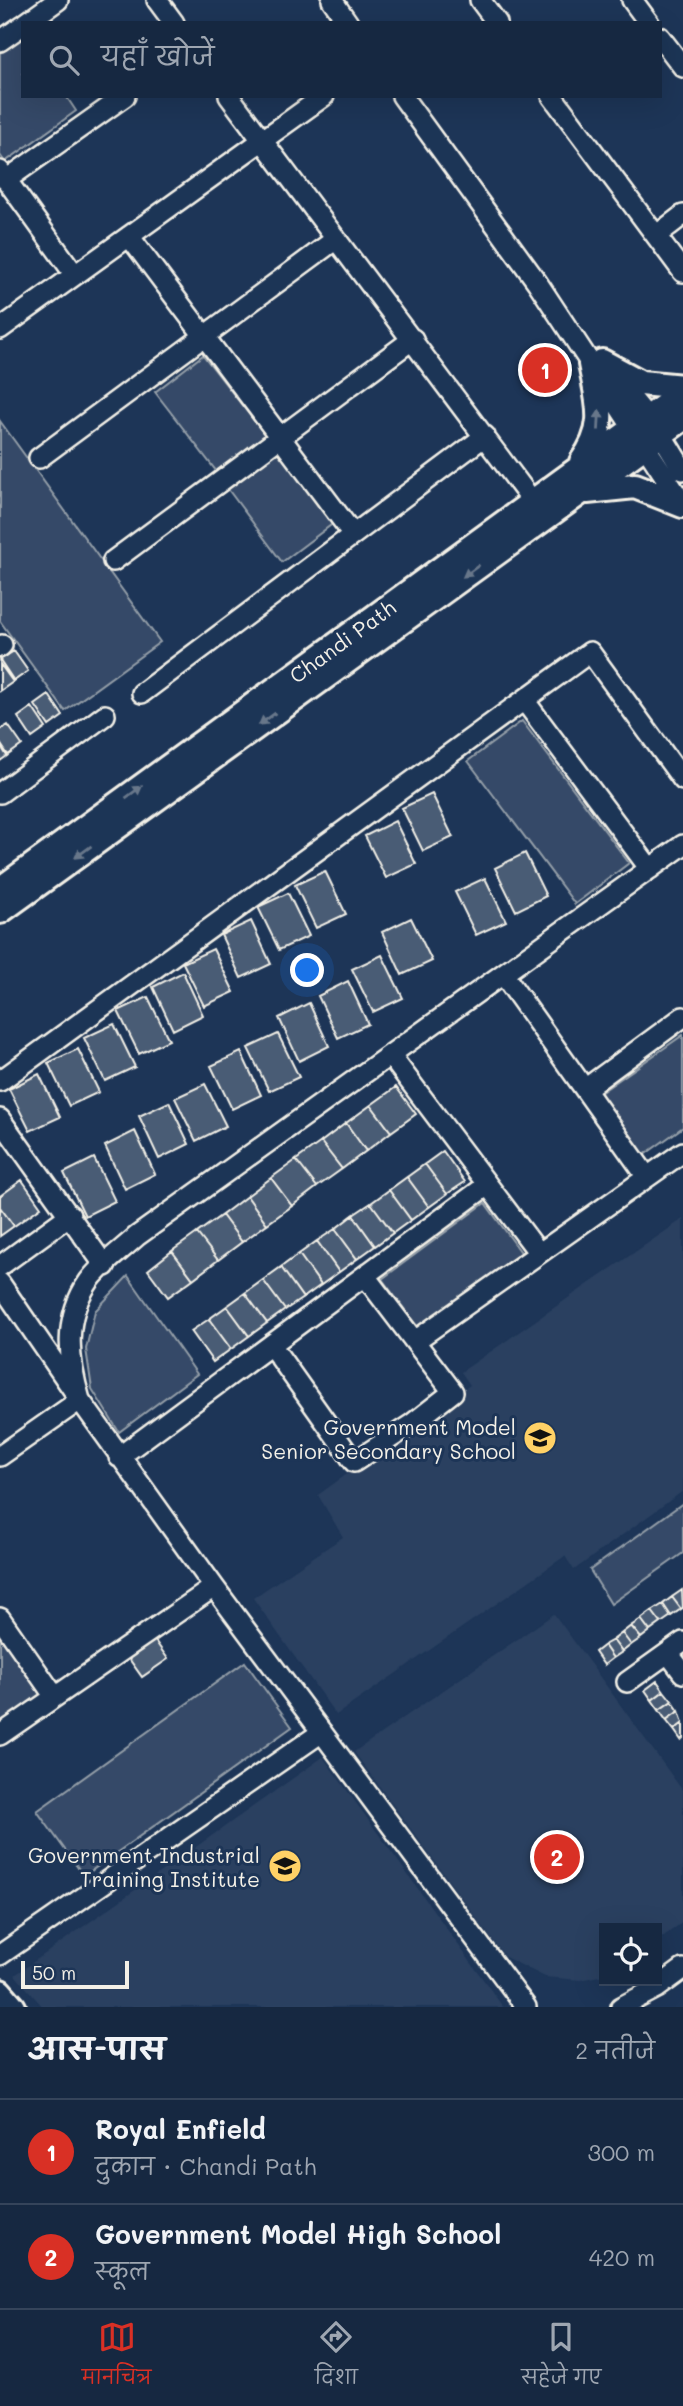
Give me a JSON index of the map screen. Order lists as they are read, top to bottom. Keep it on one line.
{"streets":{"main road":["Chandi Path"]},"places":{"school or university":["Government Model Senior Secondary School","Government Industrial Training Institute"]},"scale_bar":"50 m","page":{"search":"यहाँ खोजें","pins":["1","2"],"scale":"50 m","heading":["आस-पास","2 नतीजे"],"list":[{"mark":"1","name":"Royal Enfield","note":"दुकान · Chandi Path","value":"300 m"},{"mark":"2","name":"Government Model High School","note":"स्कूल","value":"420 m"}],"nav":["मानचित्र","दिशा","सहेजे गए"]}}
